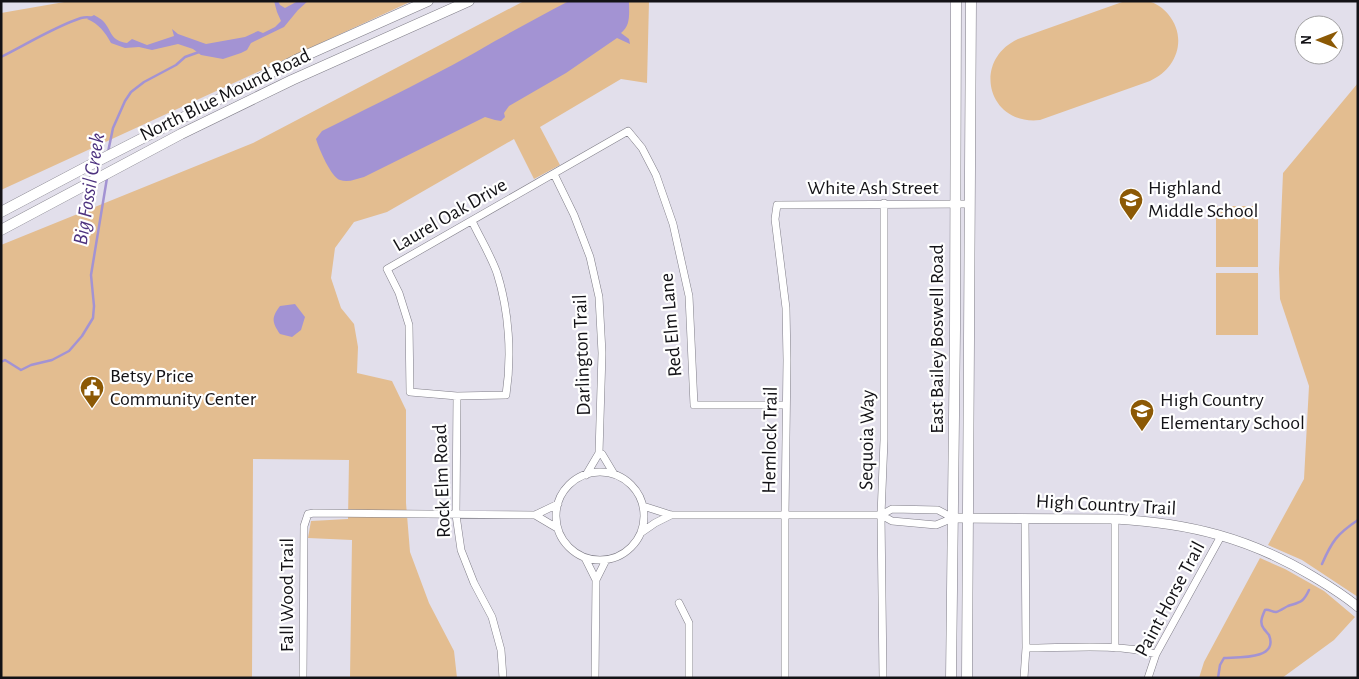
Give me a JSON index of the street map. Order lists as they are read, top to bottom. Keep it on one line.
{"streets":{"main road":["North Blue Mound Road","East Bailey Boswell Road"],"street":["White Ash Street","Laurel Oak Drive","Red Elm Lane","Darlington Trail","Hemlock Trail","Sequoia Way","Rock Elm Road","High Country Trail","Fall Wood Trail","Paint Horse Trail"]},"crossings":[["White Ash Street","East Bailey Boswell Road"],["White Ash Street","Hemlock Trail"],["White Ash Street","Sequoia Way"],["Laurel Oak Drive","Red Elm Lane"],["Laurel Oak Drive","Darlington Trail"],["Laurel Oak Drive","Rock Elm Road"],["Red Elm Lane","Hemlock Trail"],["East Bailey Boswell Road","High Country Trail"],["Rock Elm Road","Fall Wood Trail"],["High Country Trail","Paint Horse Trail"]],"water":["Big Fossil Creek"],"places":{"school or university":["Highland Middle School","High Country Elementary School"],"public building":["Betsy Price Community Center"]},"north":"left"}
